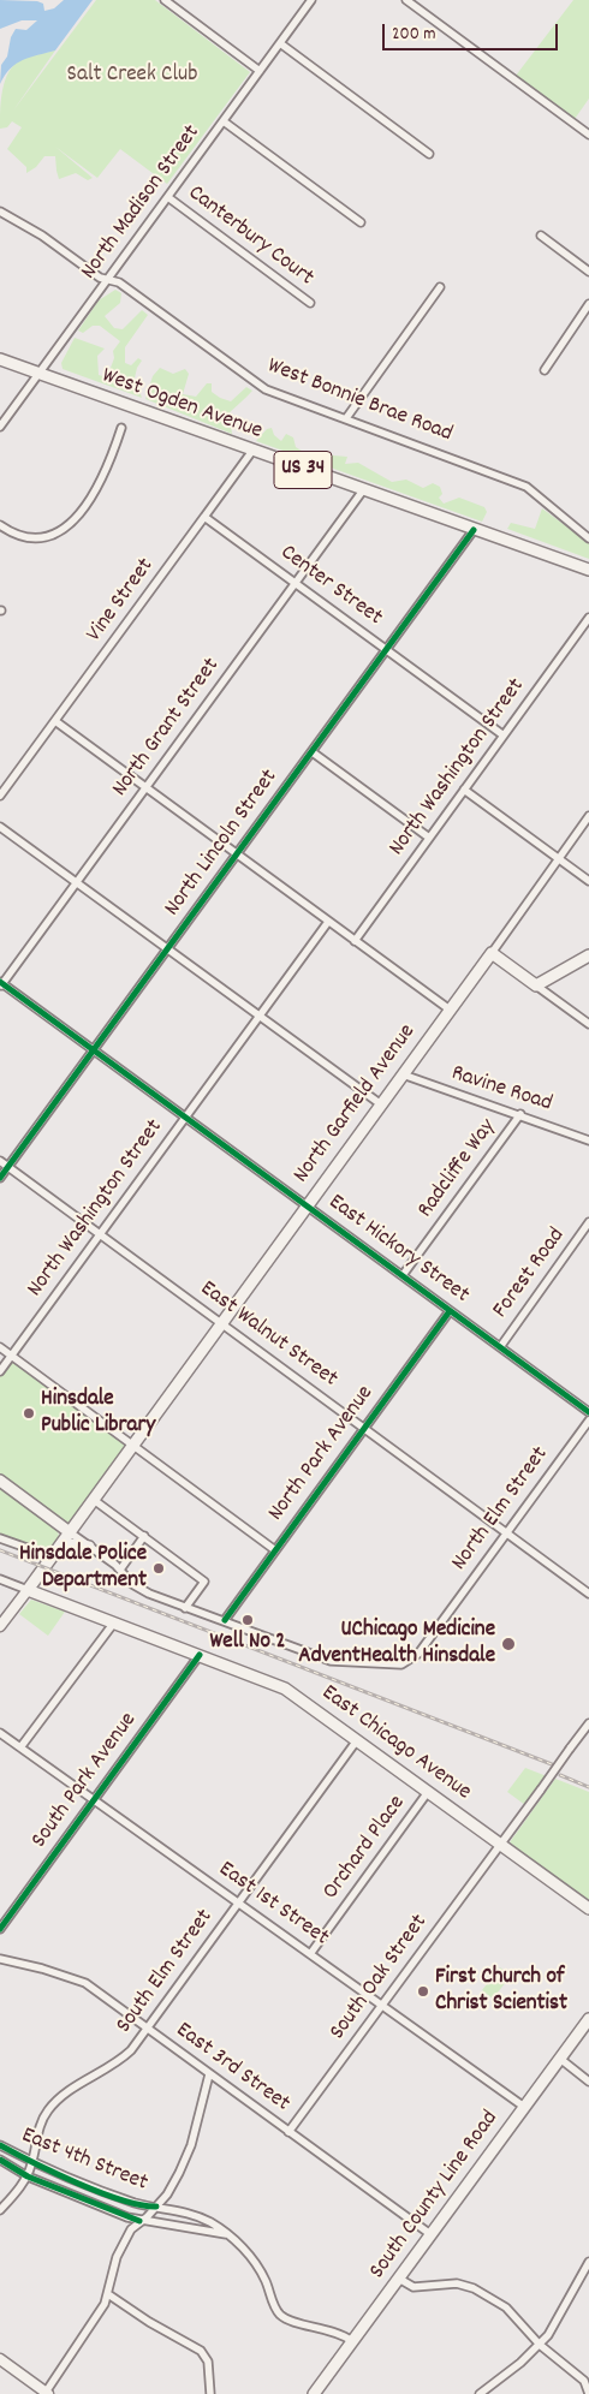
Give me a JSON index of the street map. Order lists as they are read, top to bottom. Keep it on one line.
{"streets":{"main road":["West Ogden Avenue","US 34","North Garfield Avenue","East Chicago Avenue","South County Line Road"],"street":["North Madison Street","Canterbury Court","West Bonnie Brae Road","Center Street","Vine Street","North Grant Street","North Washington Street","North Lincoln Street","Ravine Road","Radcliffe Way","East Hickory Street","Forest Road","East Walnut Street","North Park Avenue","North Elm Street","South Park Avenue","Orchard Place","East 1st Street","South Elm Street","South Oak Street","East 3rd Street","East 4th Street"]},"crossings":[["North Madison Street","Canterbury Court"],["North Madison Street","West Bonnie Brae Road"],["North Madison Street","West Ogden Avenue"],["West Ogden Avenue","North Grant Street"],["West Ogden Avenue","North Lincoln Street"],["Center Street","Vine Street"],["Center Street","North Grant Street"],["Center Street","North Washington Street"],["Center Street","North Lincoln Street"],["North Grant Street","East Hickory Street"],["North Washington Street","East Hickory Street"],["North Washington Street","East Walnut Street"],["North Lincoln Street","East Hickory Street"],["North Lincoln Street","East Walnut Street"],["Ravine Road","North Garfield Avenue"],["Ravine Road","Radcliffe Way"],["North Garfield Avenue","East Hickory Street"],["North Garfield Avenue","East Walnut Street"],["North Garfield Avenue","North Elm Street"],["North Garfield Avenue","East Chicago Avenue"],["Radcliffe Way","East Hickory Street"],["East Hickory Street","Forest Road"],["East Hickory Street","North Park Avenue"],["East Walnut Street","North Park Avenue"],["East Walnut Street","North Elm Street"],["North Park Avenue","North Elm Street"],["East Chicago Avenue","South Park Avenue"],["East Chicago Avenue","Orchard Place"],["East Chicago Avenue","South Elm Street"],["East Chicago Avenue","South Oak Street"],["South Park Avenue","East 1st Street"],["Orchard Place","East 1st Street"],["East 1st Street","South Elm Street"],["East 1st Street","South Oak Street"],["East 1st Street","South County Line Road"],["South Elm Street","East 3rd Street"],["South Elm Street","East 4th Street"],["South Oak Street","East 3rd Street"],["East 3rd Street","South County Line Road"],["East 4th Street","South County Line Road"]],"parks":["Salt Creek Club"],"places":["Hinsdale Public Library","Hinsdale Police Department","Well No 2","UChicago Medicine AdventHealth Hinsdale","First Church of Christ Scientist"],"scale_bar":"200 m"}
